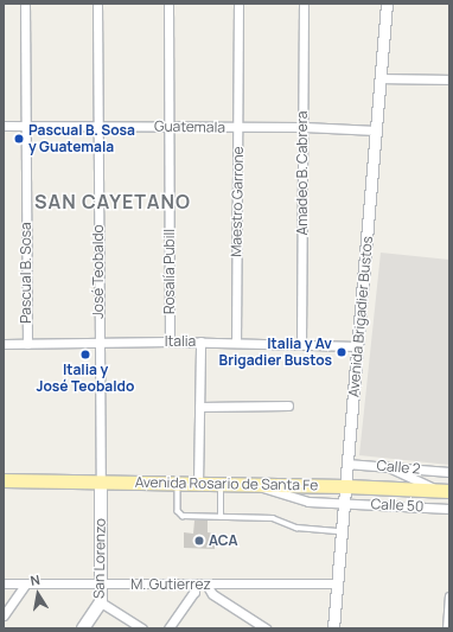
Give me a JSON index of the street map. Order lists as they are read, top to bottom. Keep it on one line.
{"streets":{"main road":["Avenida Rosario de Santa Fe","San Lorenzo"],"street":["Guatemala","Amadeo B. Cabrera","Maestro Garrone","José Teobaldo","Rosalía Pubill","Pascual B. Sosa","Avenida Brigadier Bustos","Italia","Calle 2","Calle 50","M. Gutierrez"]},"crossings":[["Guatemala","Amadeo B. Cabrera"],["Guatemala","Maestro Garrone"],["Guatemala","José Teobaldo"],["Guatemala","Rosalía Pubill"],["Guatemala","Pascual B. Sosa"],["Guatemala","Avenida Brigadier Bustos"],["Amadeo B. Cabrera","Italia"],["Maestro Garrone","Italia"],["José Teobaldo","Italia"],["José Teobaldo","Avenida Rosario de Santa Fe"],["José Teobaldo","San Lorenzo"],["Rosalía Pubill","Italia"],["Pascual B. Sosa","Italia"],["Avenida Brigadier Bustos","Italia"],["Avenida Brigadier Bustos","Calle 2"],["Avenida Brigadier Bustos","Avenida Rosario de Santa Fe"],["Avenida Brigadier Bustos","Calle 50"],["Avenida Brigadier Bustos","M. Gutierrez"],["Avenida Rosario de Santa Fe","Calle 50"],["Avenida Rosario de Santa Fe","San Lorenzo"],["San Lorenzo","M. Gutierrez"]],"districts":["SAN CAYETANO"],"places":["Pascual B. Sosa y Guatemala","Italia y Av Brigadier Bustos","Italia y José Teobaldo","ACA"],"north":"top"}
